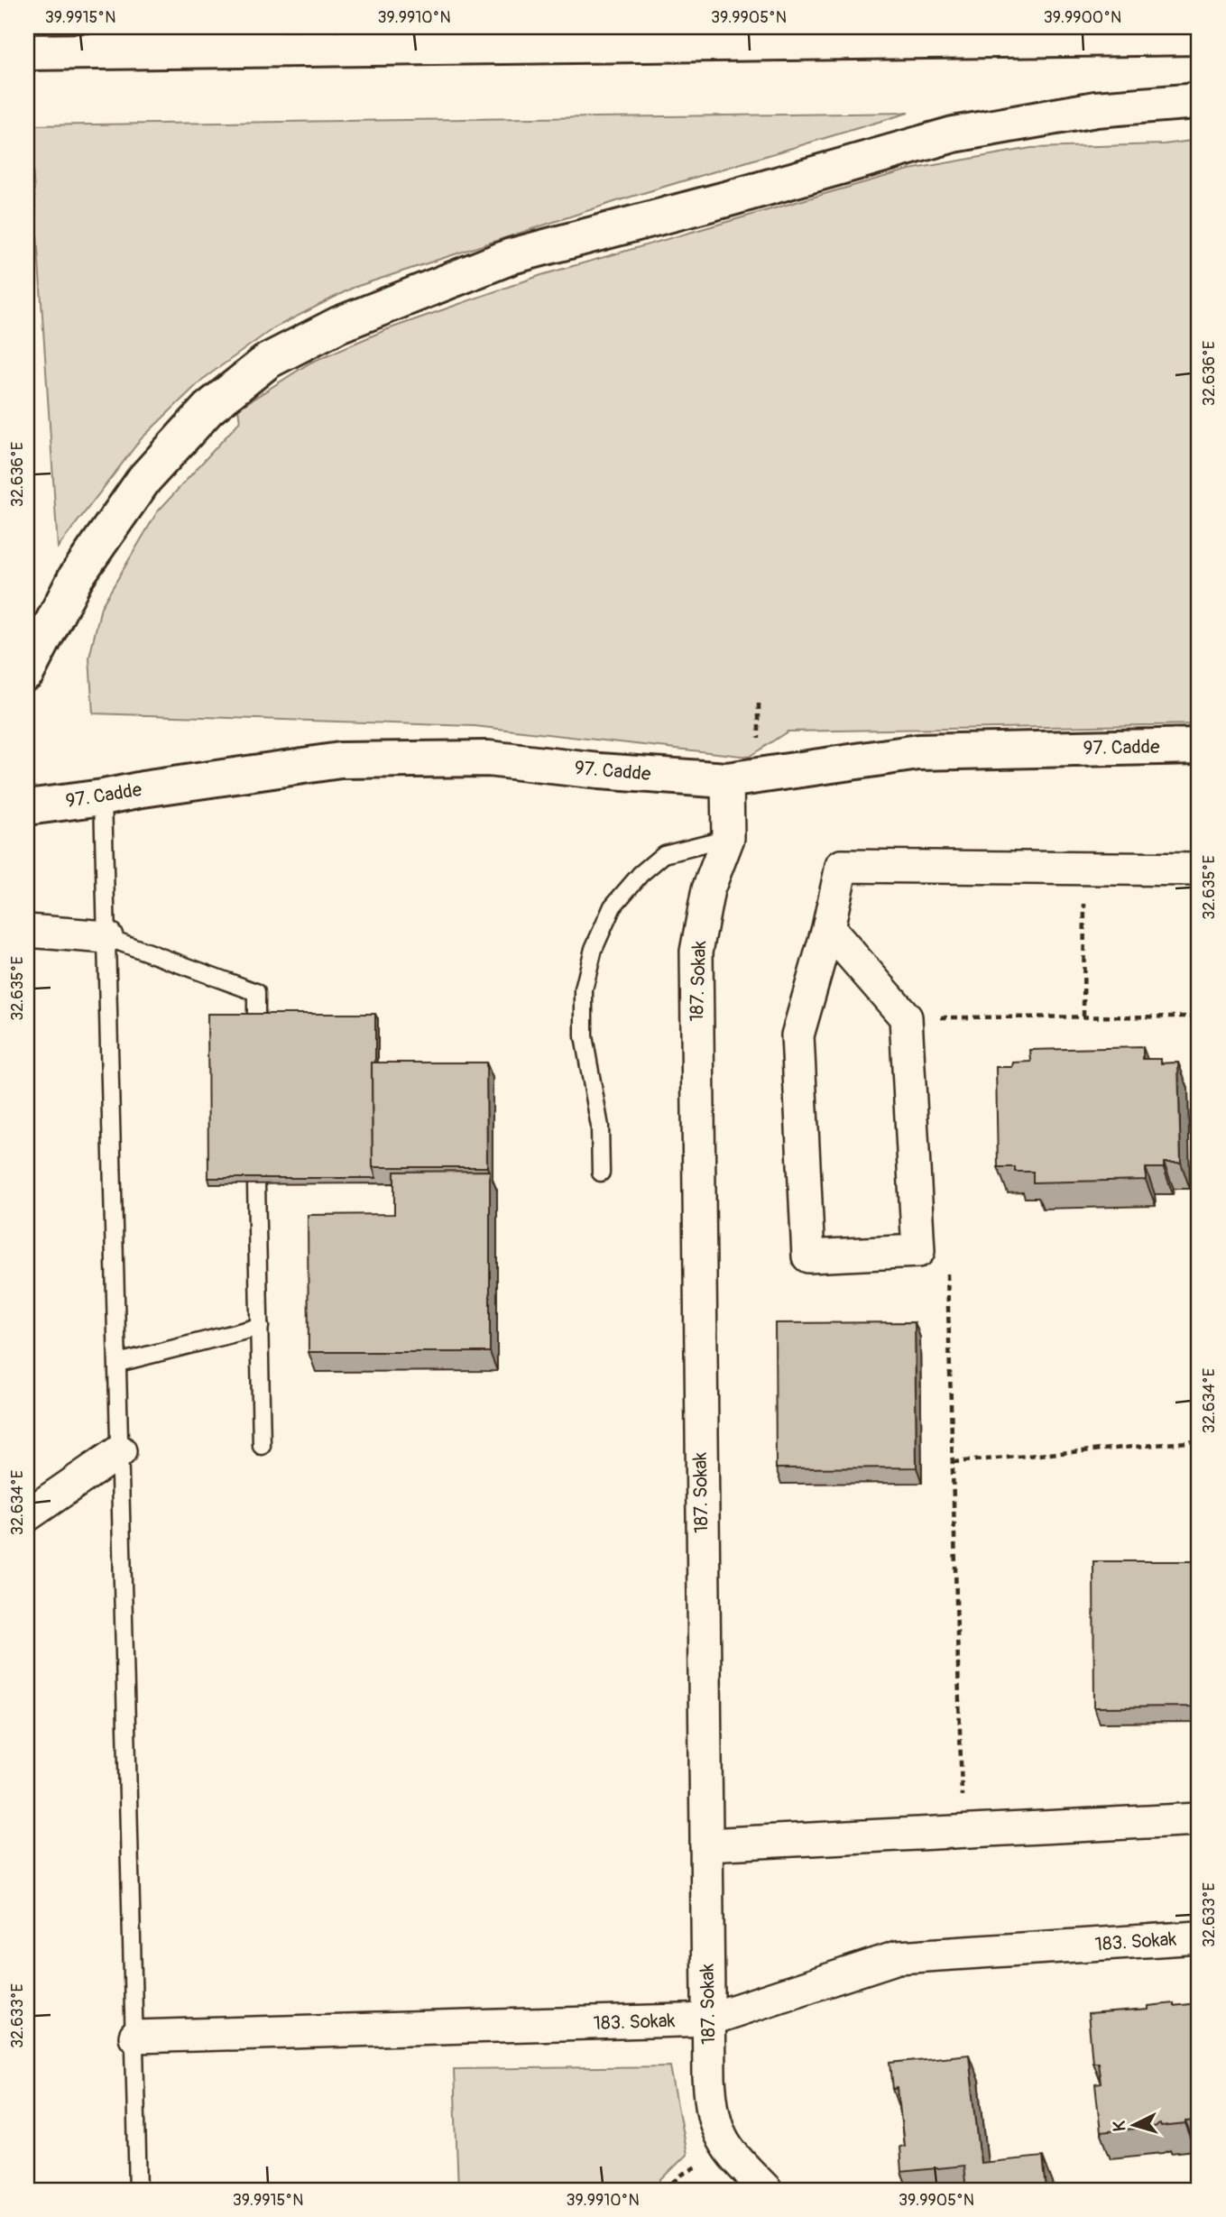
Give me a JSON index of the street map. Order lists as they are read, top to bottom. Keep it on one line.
{"streets":{"main road":["97. Cadde"],"street":["187. Sokak","183. Sokak"]},"crossings":[["97. Cadde","187. Sokak"],["187. Sokak","183. Sokak"]],"north":"left","coordinates":["39.9915°N","39.9910°N","39.9905°N","39.9900°N","32.636°E","32.635°E","32.634°E","32.633°E"]}
